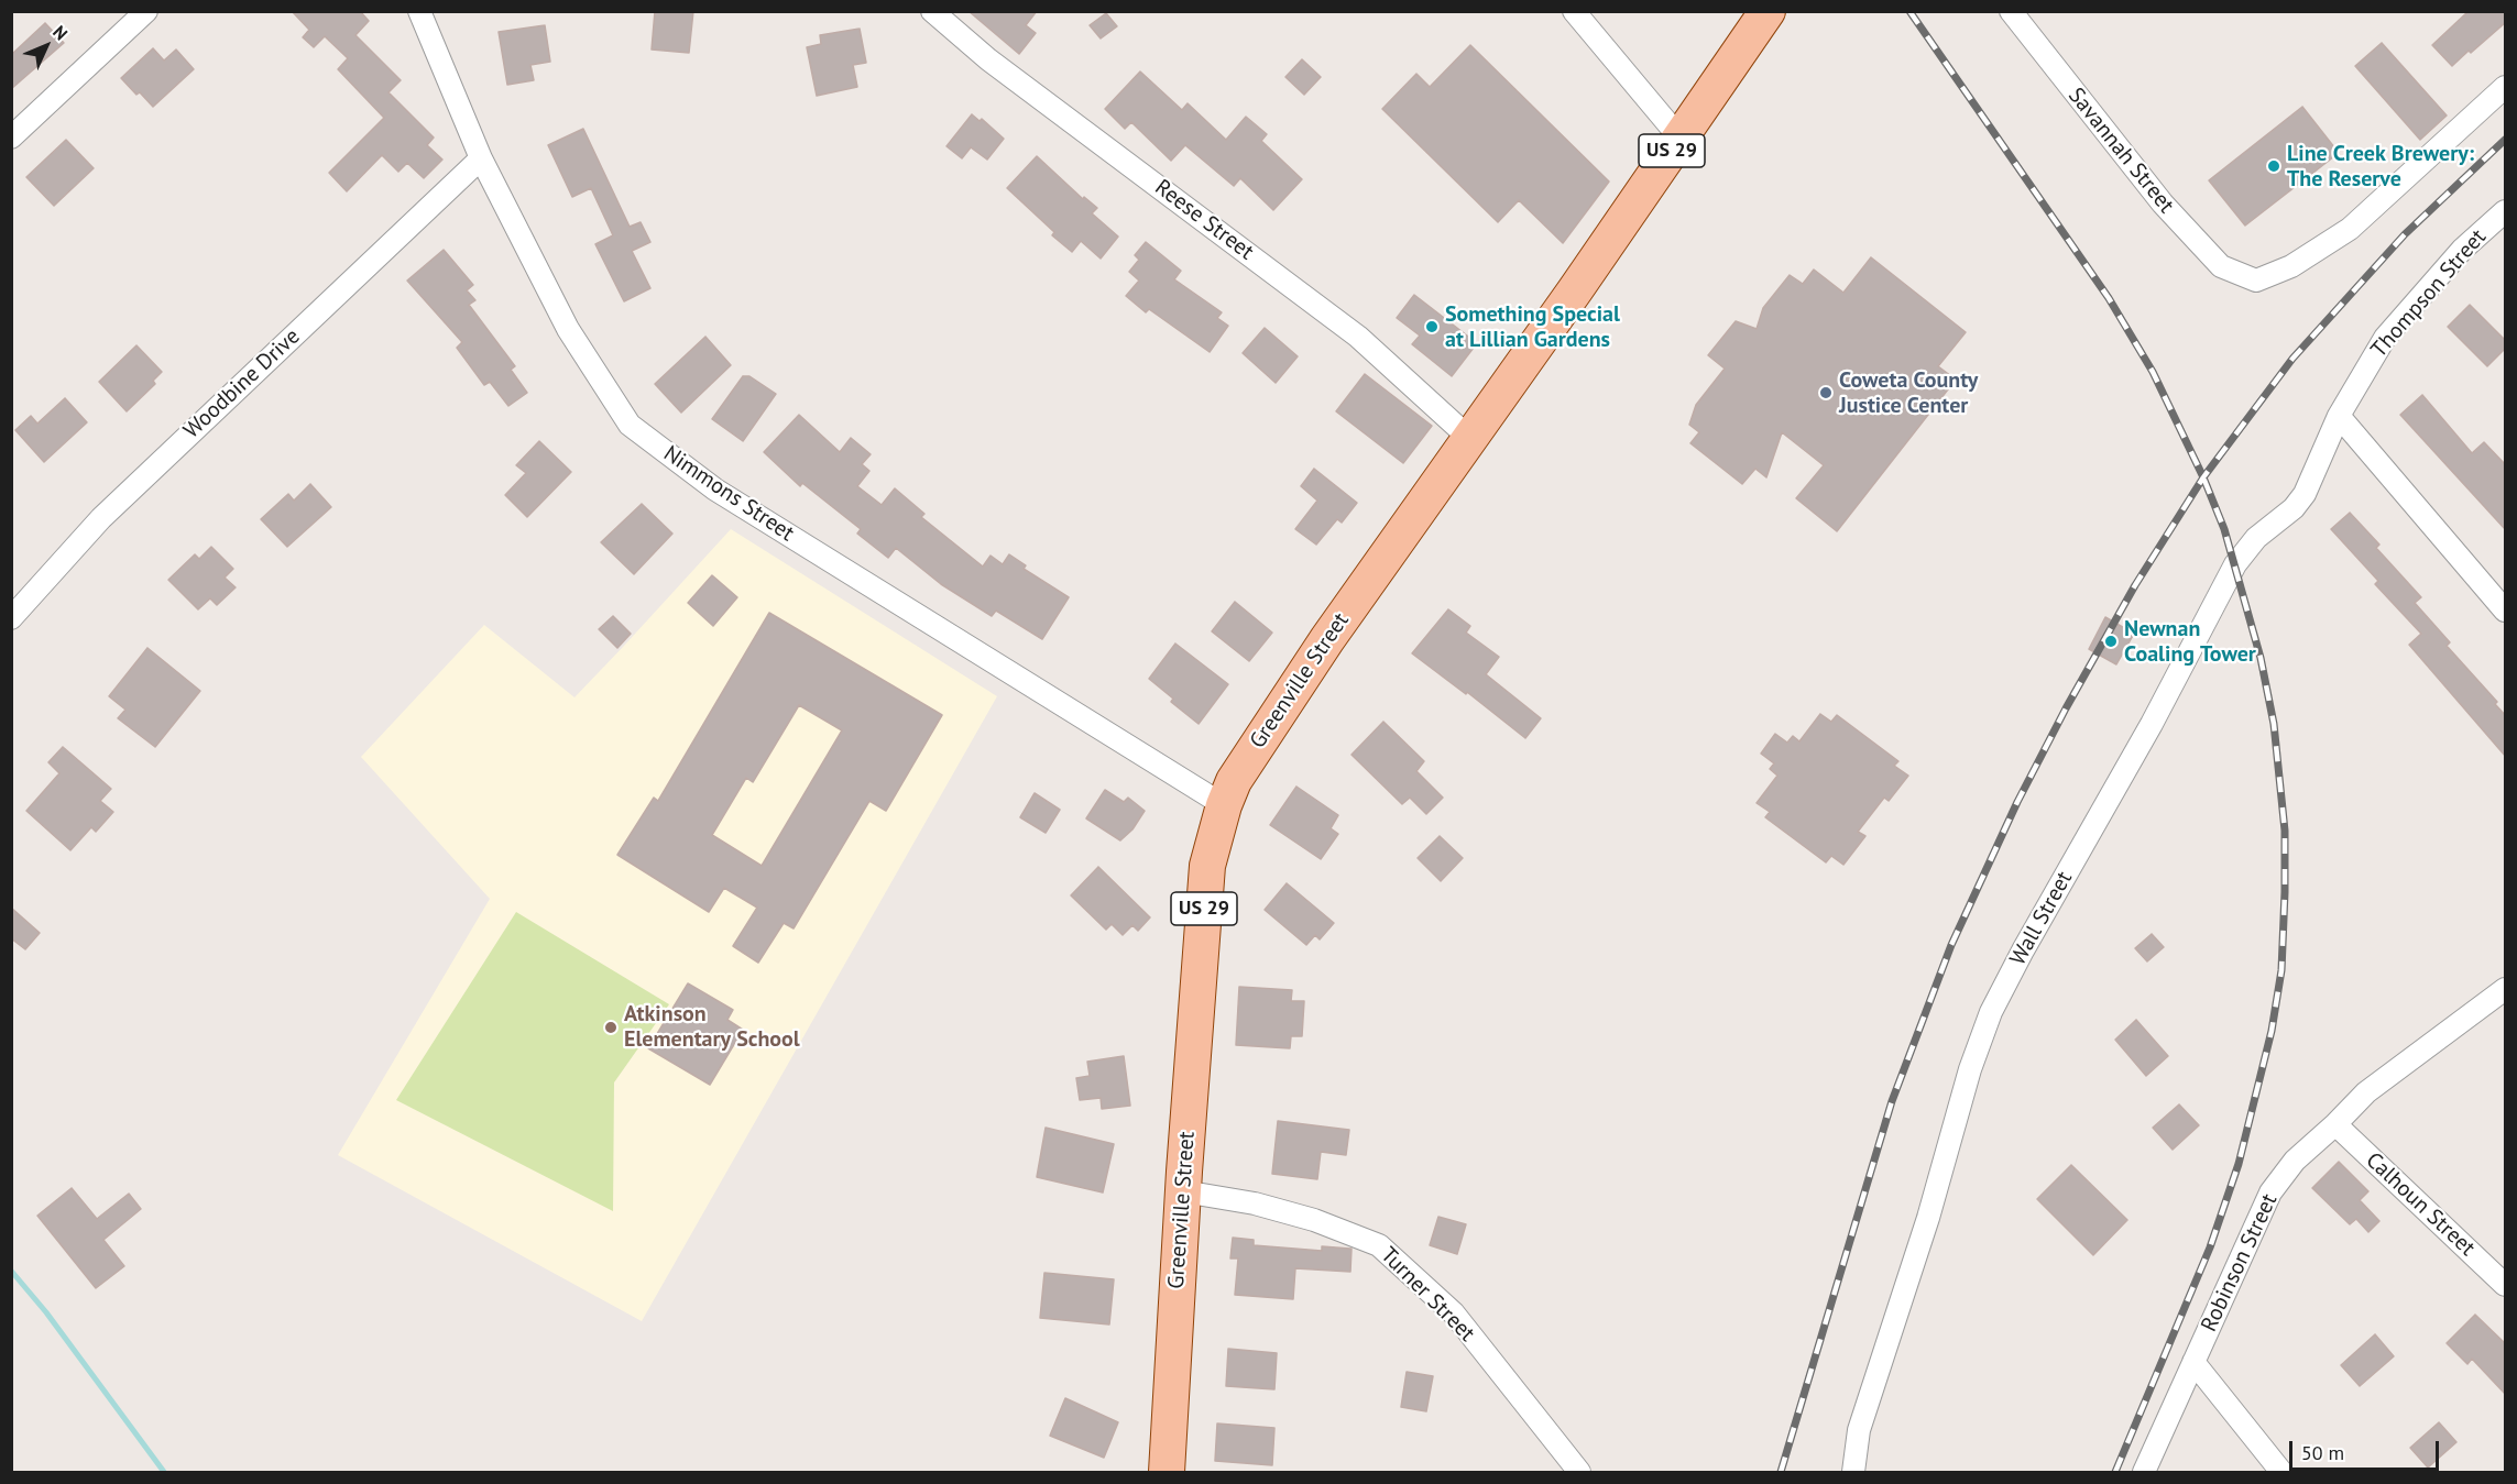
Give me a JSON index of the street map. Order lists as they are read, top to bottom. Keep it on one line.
{"streets":{"main road":["US 29","Greenville Street"],"street":["Savannah Street","Reese Street","Thompson Street","Woodbine Drive","Nimmons Street","Wall Street","Calhoun Street","Robinson Street","Turner Street"]},"crossings":[["Reese Street","Greenville Street"],["Thompson Street","Wall Street"],["Woodbine Drive","Nimmons Street"],["Nimmons Street","Greenville Street"],["Greenville Street","Turner Street"],["Calhoun Street","Robinson Street"]],"places":["Line Creek Brewery: The Reserve","Something Special at Lillian Gardens","Coweta County Justice Center","Newnan Coaling Tower","Atkinson Elementary School"],"scale_bar":"50 m","north":"top right"}
